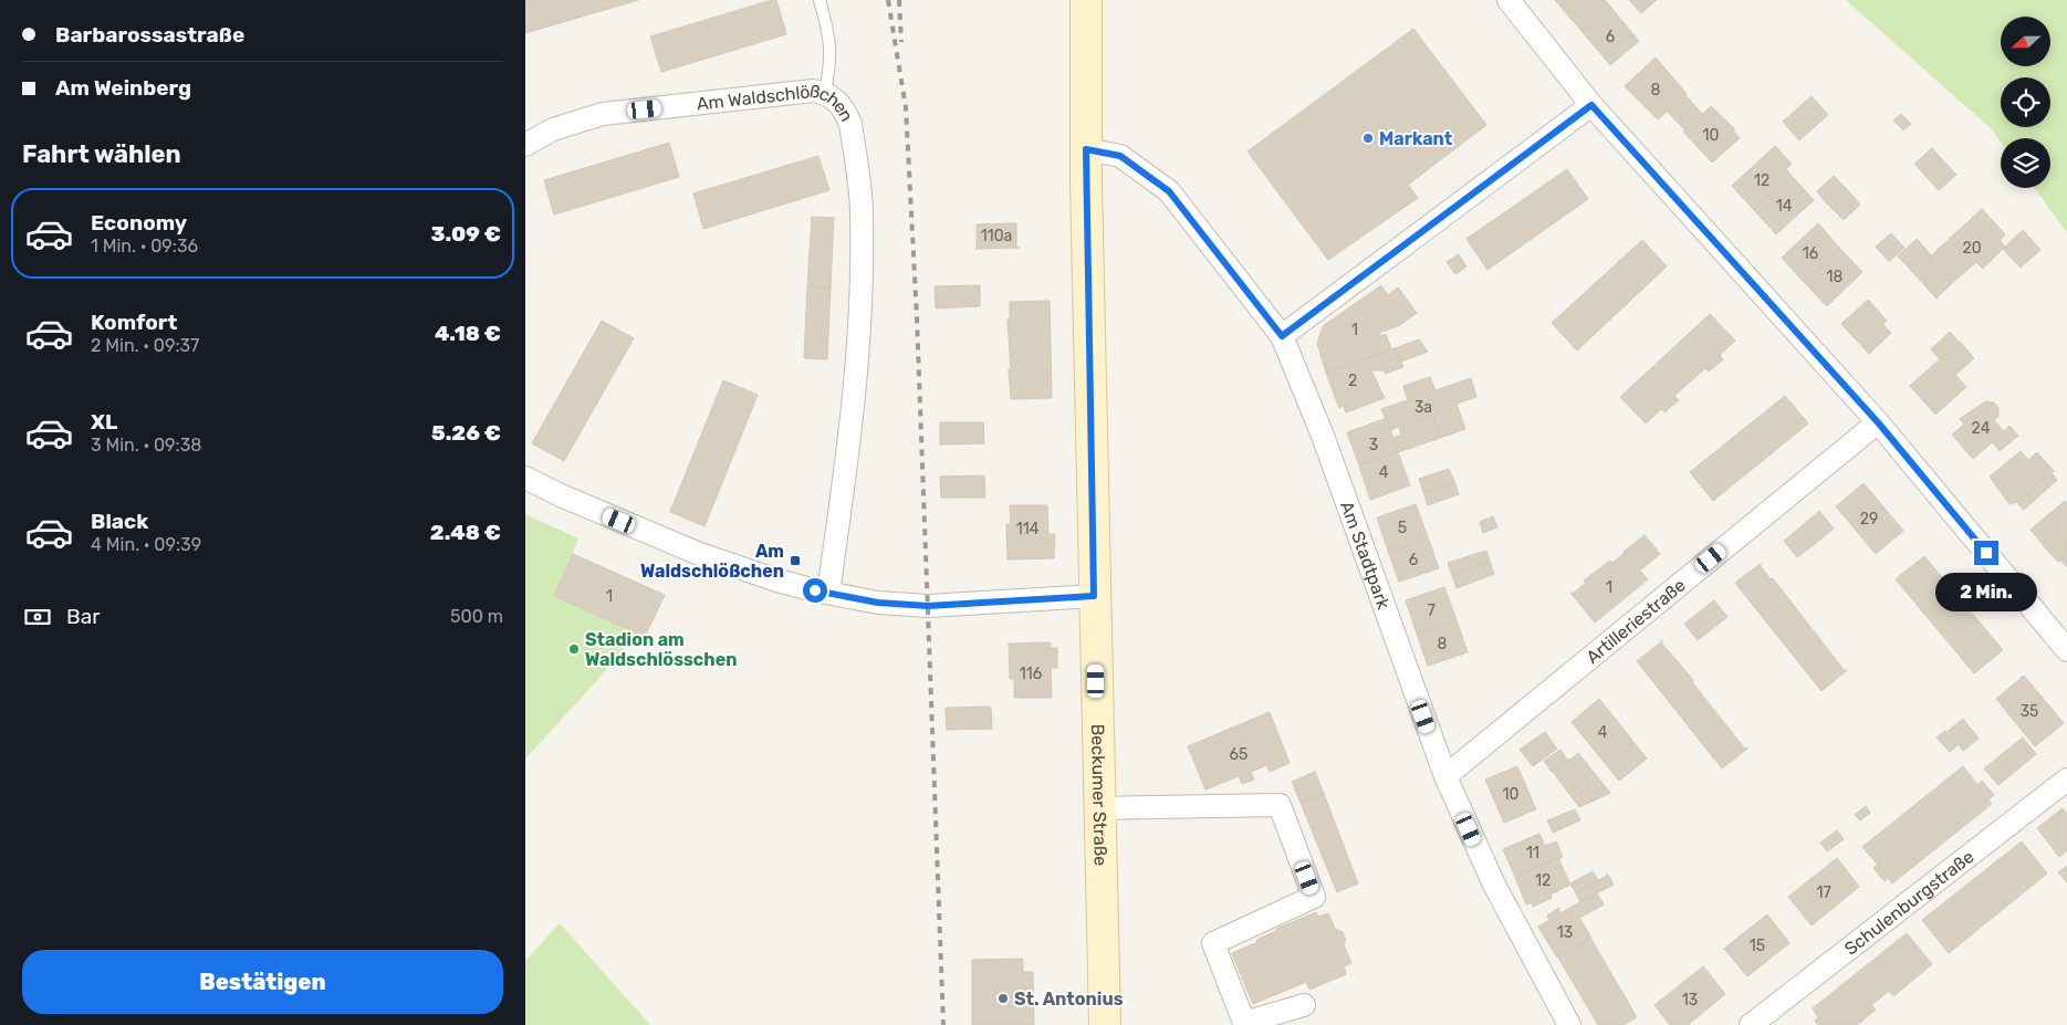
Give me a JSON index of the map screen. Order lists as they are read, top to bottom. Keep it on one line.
{"streets":{"main road":["Beckumer Straße"],"street":["Am Waldschlößchen","Am Stadtpark","Artilleriestraße","Schulenburgstraße"]},"crossings":[["Am Stadtpark","Artilleriestraße"],["Am Stadtpark","Beckumer Straße"]],"places":{"other":["Markant","Stadion am Waldschlösschen","St. Antonius"],"transit":["Am Waldschlößchen"]},"house_numbers":["6","8","10","12","14","110a","20","16","18","1","2","3a","24","3","4","29","5","114","6","1","1","7","8","116","35","4","65","10","11","12","17","13","15","13"],"north":"left","page":{"banner":["Barbarossastraße","Am Weinberg"],"heading":"Fahrt wählen","list":[{"name":"Economy","note":"1 Min. · 09:36","value":"3.09 €"},{"name":"Komfort","note":"2 Min. · 09:37","value":"4.18 €"},{"name":"XL","note":"3 Min. · 09:38","value":"5.26 €"},{"name":"Black","note":"4 Min. · 09:39","value":"2.48 €"}],"bubble":"2 Min.","pay":["Bar","500 m"],"buttons":"Bestätigen"}}
